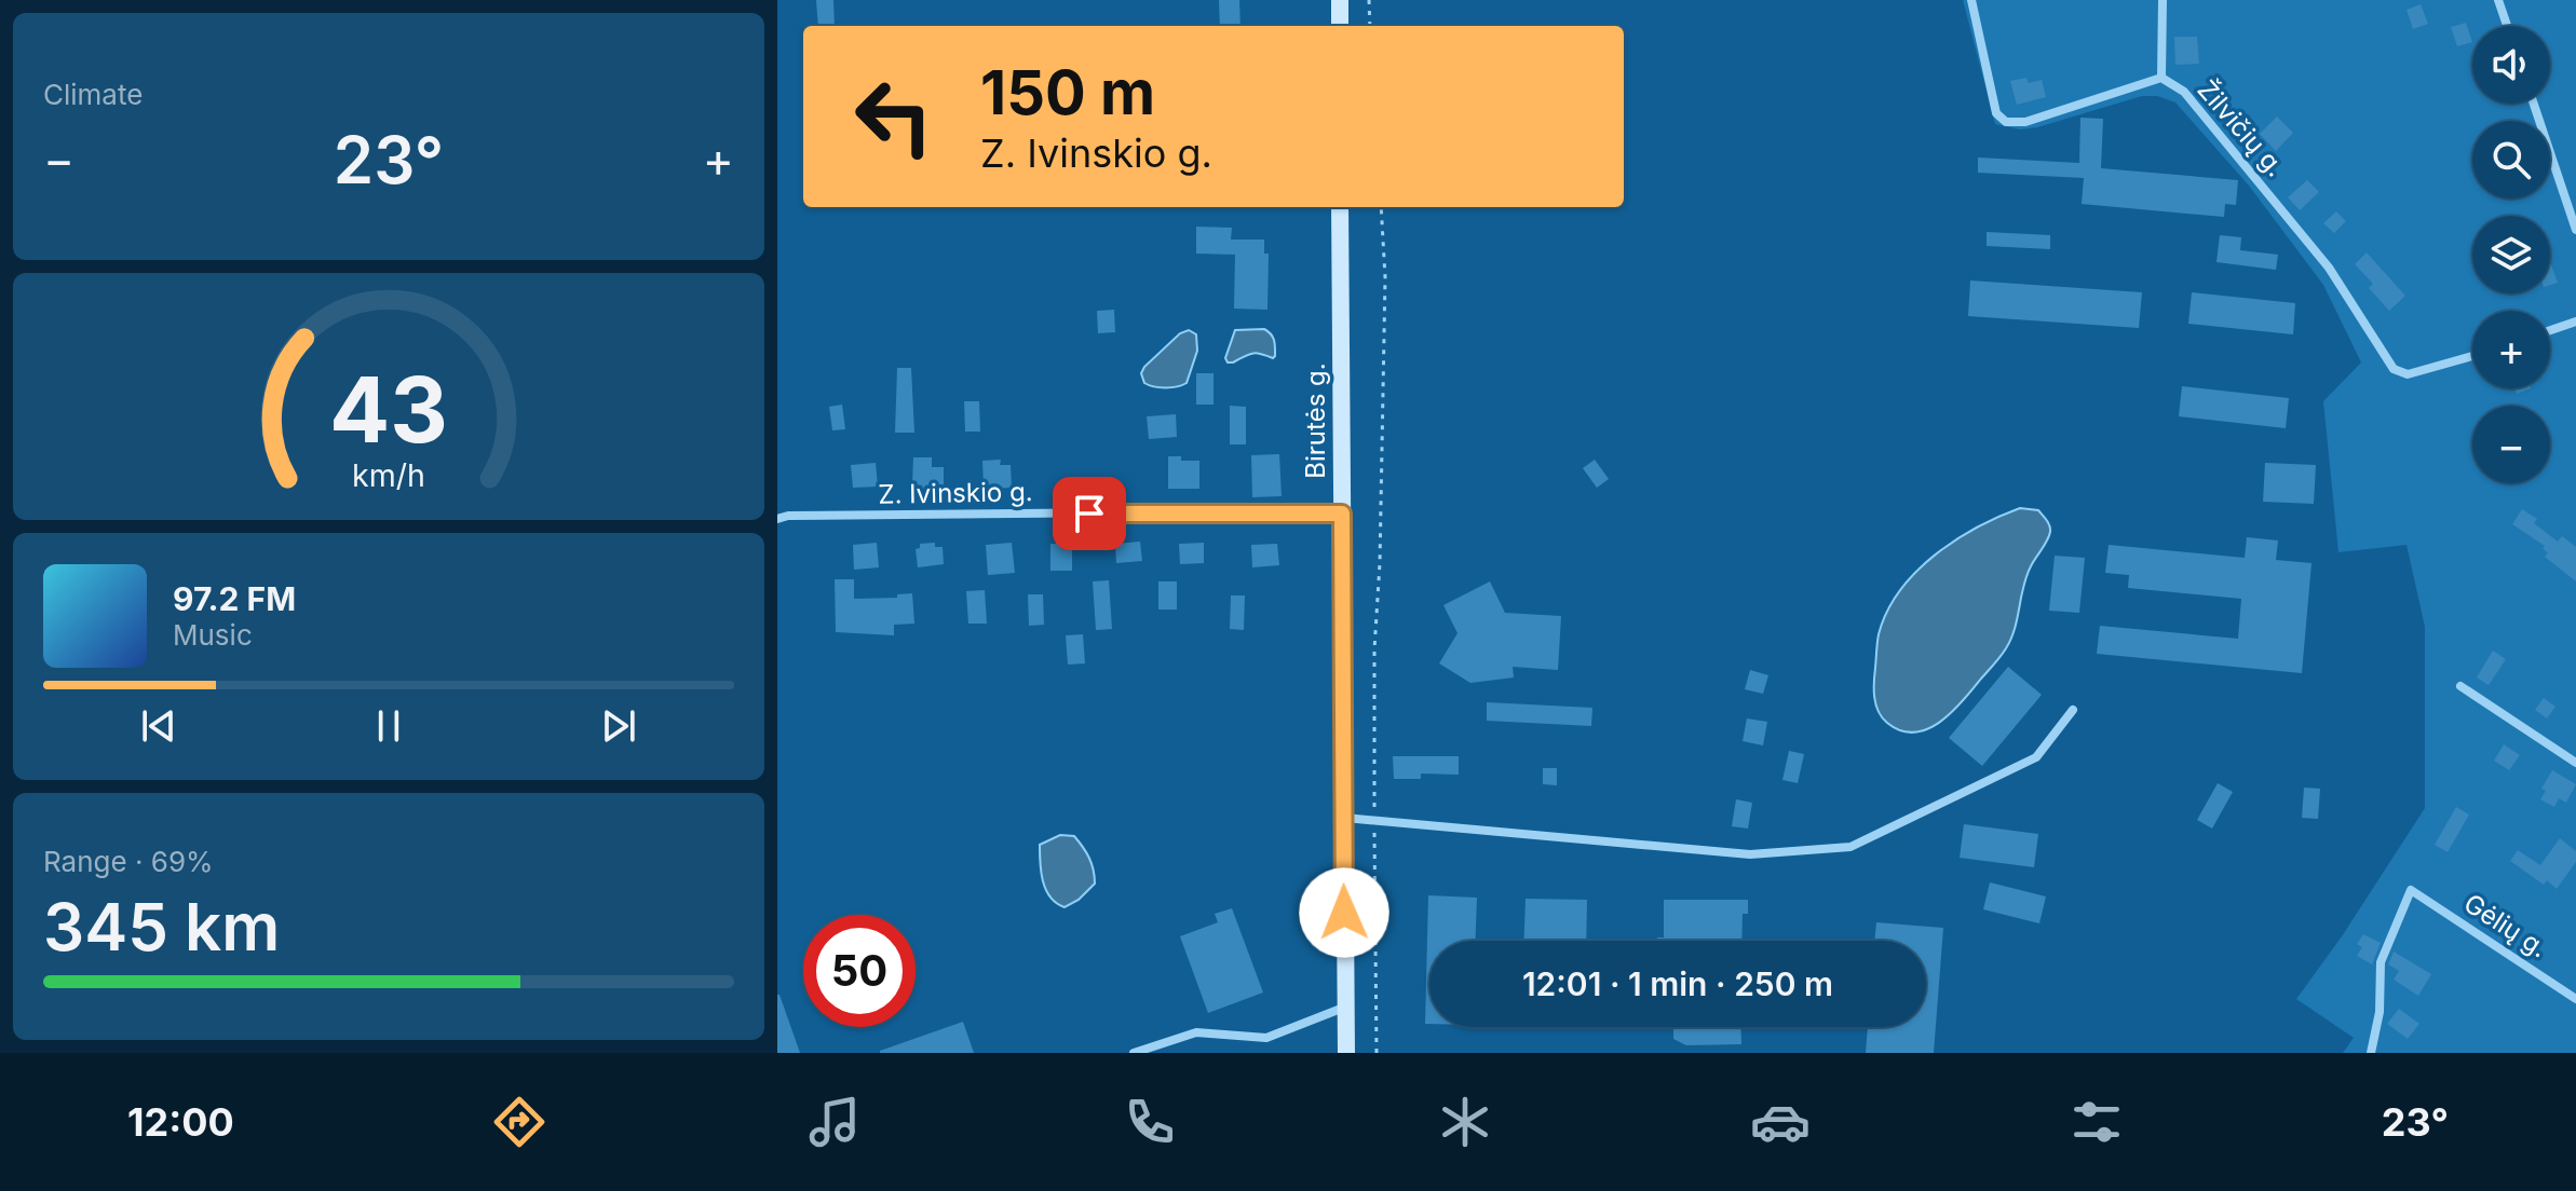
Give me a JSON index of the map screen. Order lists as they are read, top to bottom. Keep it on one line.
{"streets":{"main road":["Birutės g."],"street":["Žilvičių g.","Z. Ivinskio g.","Gėlių g."]},"crossings":[["Birutės g.","Z. Ivinskio g."]],"page":{"tile":["Climate",["Range · 69%","345 km"]],"map_buttons":["+","−"],"turn":["150 m","Z. Ivinskio g."],"heat":["−","23°","+"],"song":["97.2 FM","Music"],"limit":"50","trip":"12:01 · 1 min · 250 m","tabs":["12:00","23°"],"gauge":["43","km/h"]}}
